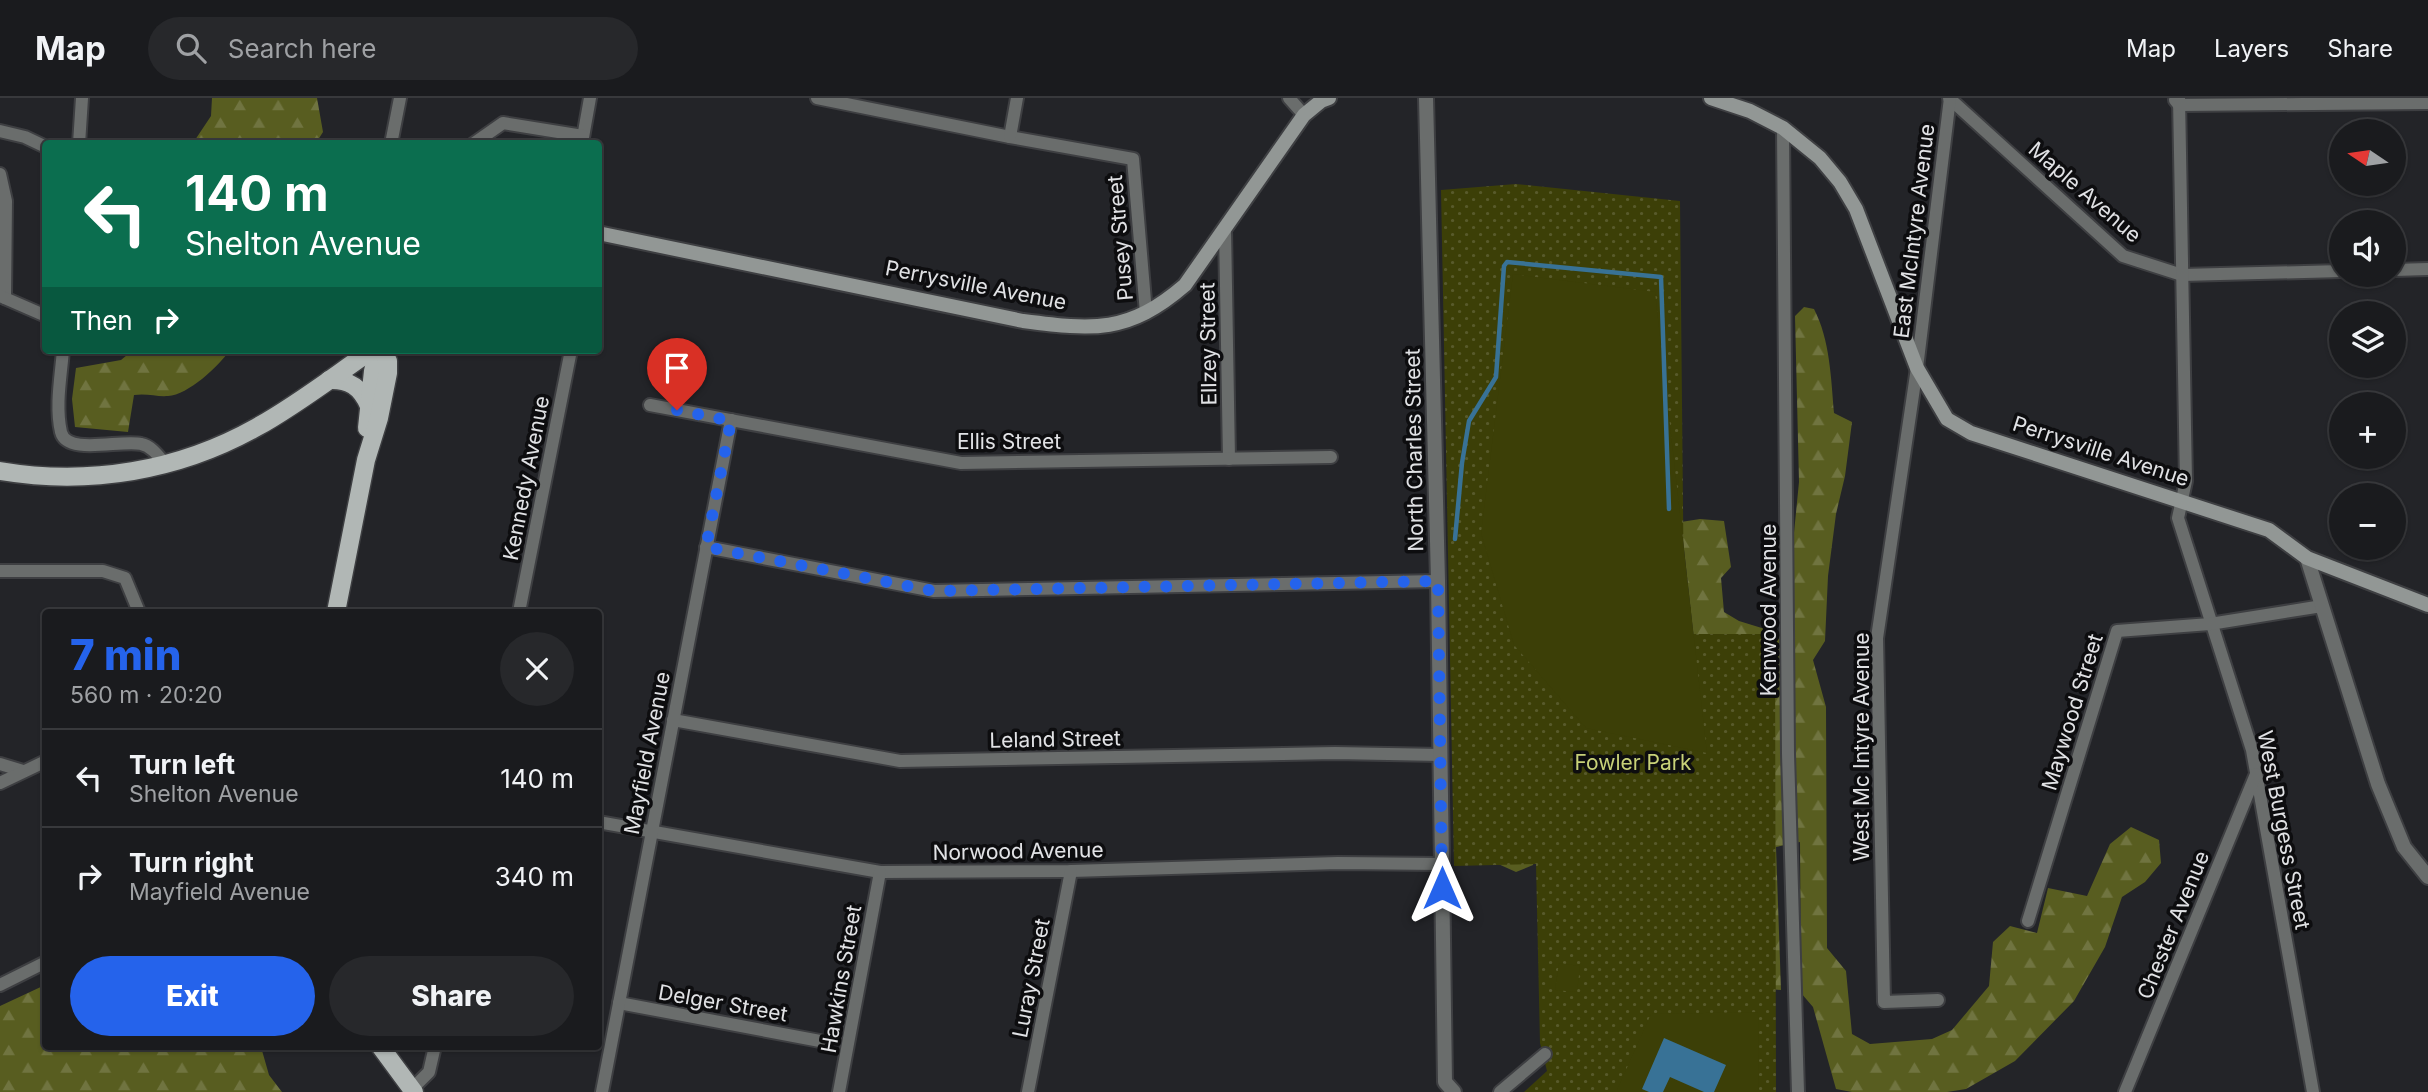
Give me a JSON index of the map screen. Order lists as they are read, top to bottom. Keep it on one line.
{"streets":{"main road":["Perrysville Avenue"],"street":["Maple Avenue","East McIntyre Avenue","Pusey Street","Ellzey Street","Ellis Street","North Charles Street","Kennedy Avenue","Kenwood Avenue","Maywood Street","Leland Street","West Mc Intyre Avenue","Mayfield Avenue","West Burgess Street","Norwood Avenue","Chester Avenue","Luray Street","Hawkins Street","Delger Street"]},"crossings":[["Maple Avenue","East McIntyre Avenue"],["Maple Avenue","West Burgess Street"],["East McIntyre Avenue","Perrysville Avenue"],["East McIntyre Avenue","West Mc Intyre Avenue"],["Pusey Street","Perrysville Avenue"],["Perrysville Avenue","Ellzey Street"],["Perrysville Avenue","Kenwood Avenue"],["Perrysville Avenue","West Mc Intyre Avenue"],["Perrysville Avenue","West Burgess Street"],["Ellzey Street","Ellis Street"],["Ellis Street","Mayfield Avenue"],["North Charles Street","Leland Street"],["North Charles Street","Norwood Avenue"],["Maywood Street","West Burgess Street"],["Leland Street","Mayfield Avenue"],["Mayfield Avenue","Norwood Avenue"],["Mayfield Avenue","Delger Street"],["West Burgess Street","Chester Avenue"],["Norwood Avenue","Luray Street"],["Norwood Avenue","Hawkins Street"]],"parks":["Fowler Park"],"north":"left","page":{"header":"Map","search":"Search here","nav":["Map","Layers","Share"],"map_buttons":["+","−"],"turn":["140 m","Shelton Avenue"],"then":"Then","heading":["7 min","560 m · 20:20"],"list":[{"name":"Turn left","note":"Shelton Avenue","value":"140 m"},{"name":"Turn right","note":"Mayfield Avenue","value":"340 m"}],"buttons":["Exit","Share"]}}
